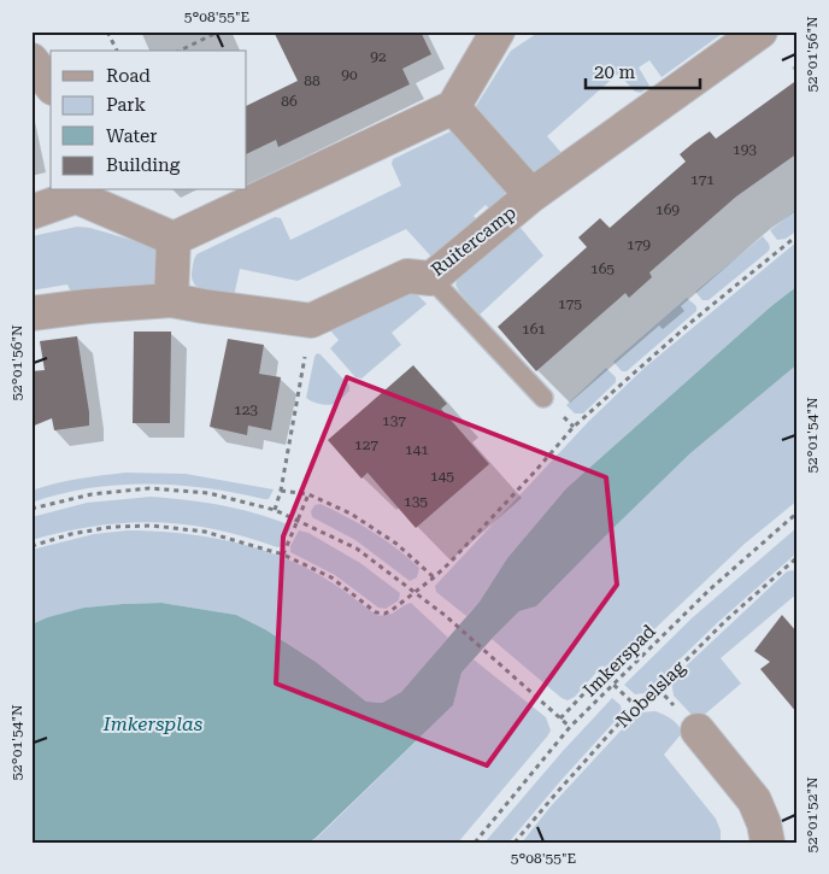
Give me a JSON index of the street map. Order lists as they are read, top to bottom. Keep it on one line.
{"streets":{"street":["Ruitercamp"],"path":["Imkerspad","Nobelslag"]},"water":["Imkersplas"],"house_numbers":["92","90","88","86","193","171","169","179","165","175","161","123","137","127","141","145","135"],"legend":["Road","Park","Water","Building"],"scale_bar":"20 m","coordinates":["5°08'55\"E","52°01'56\"N","52°01'54\"N","52°01'52\"N"]}
